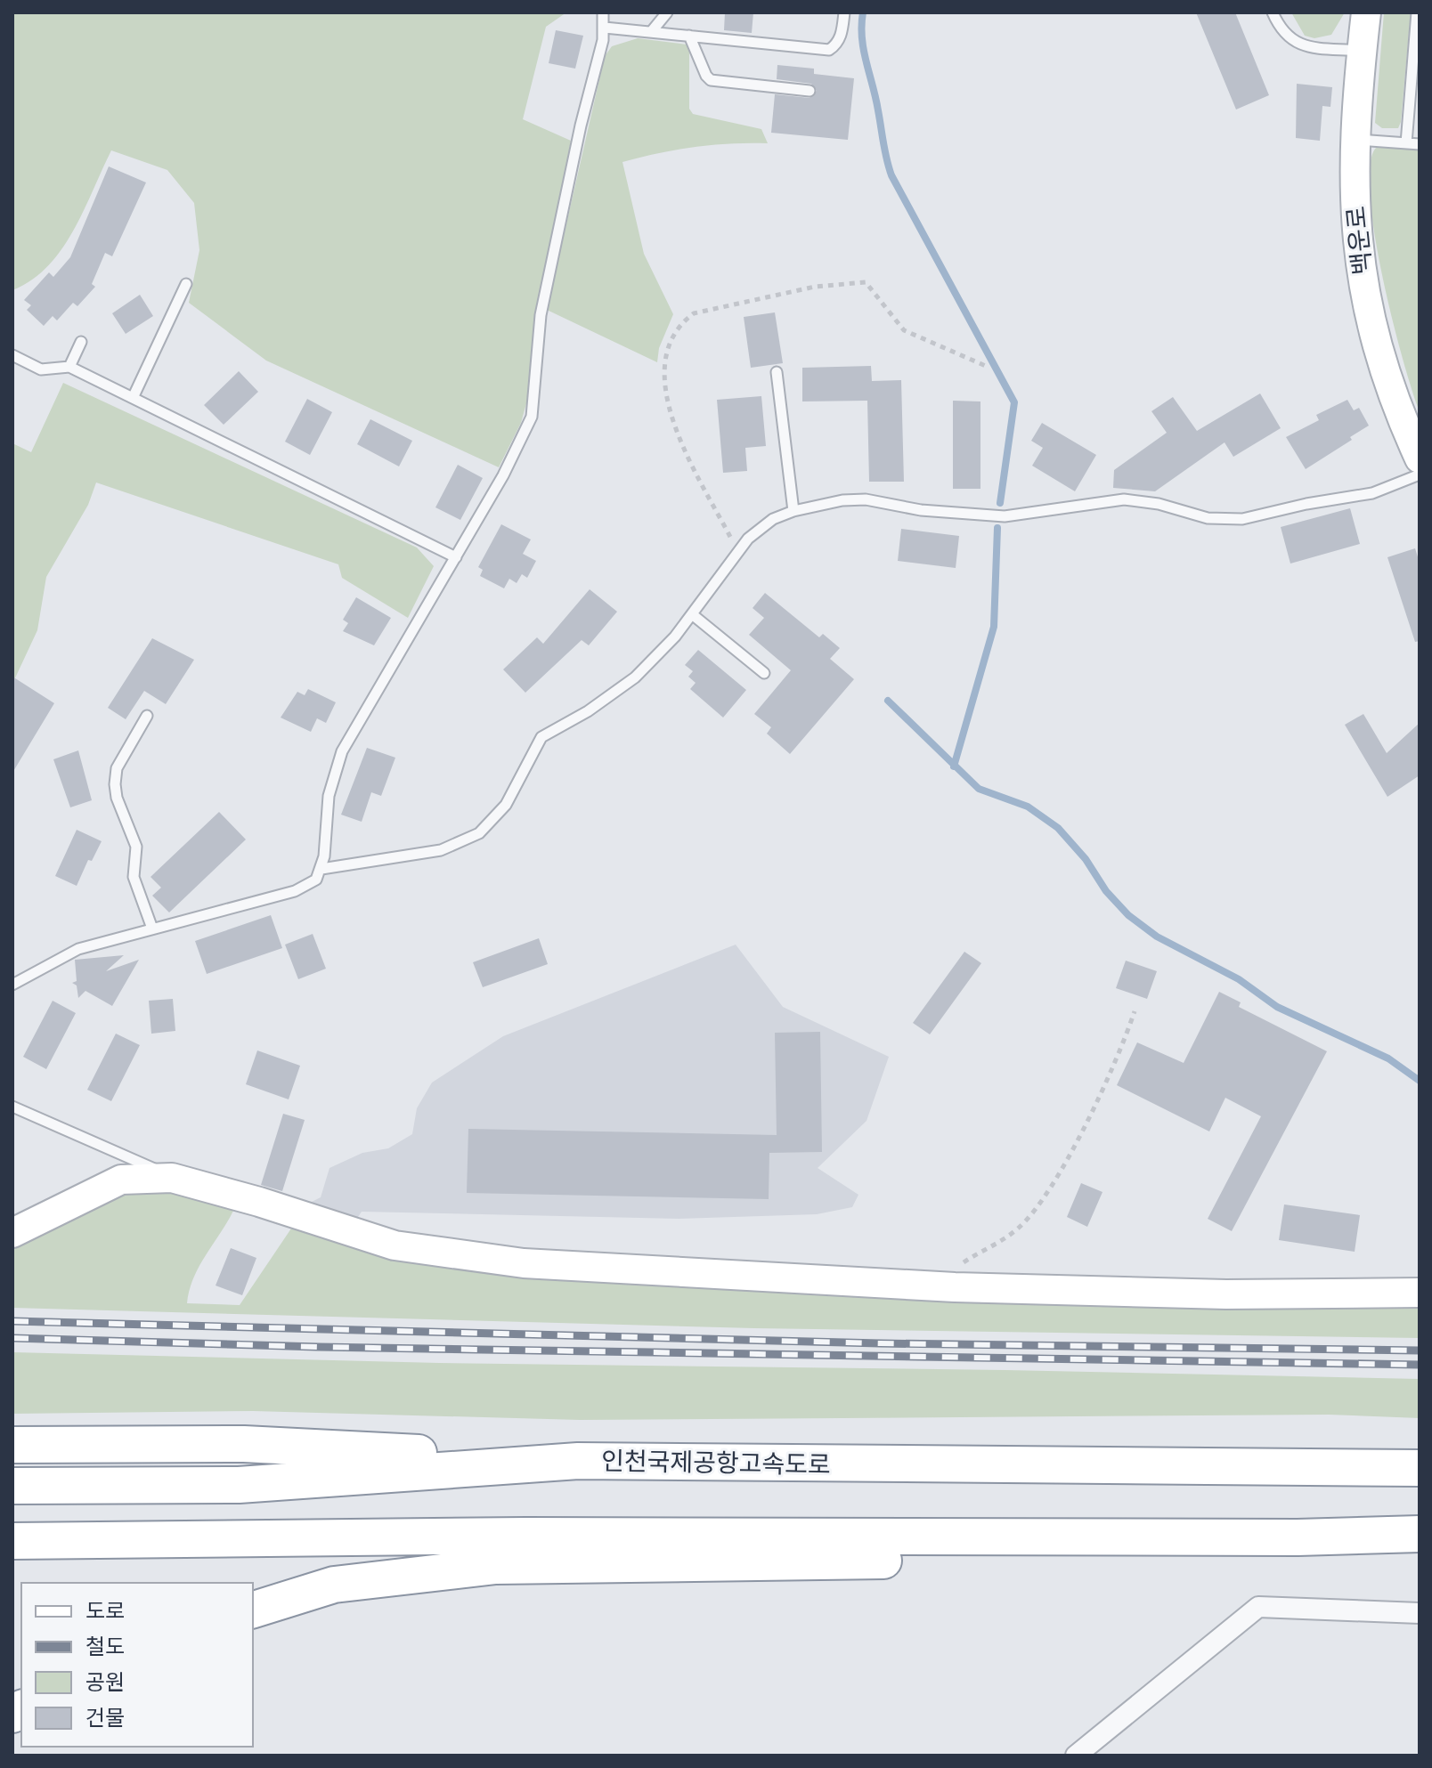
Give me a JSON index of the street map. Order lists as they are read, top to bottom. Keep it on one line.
{"streets":{"highway":["인천국제공항고속도로"],"street":["백운로"]},"legend":["도로","철도","공원","건물"]}
